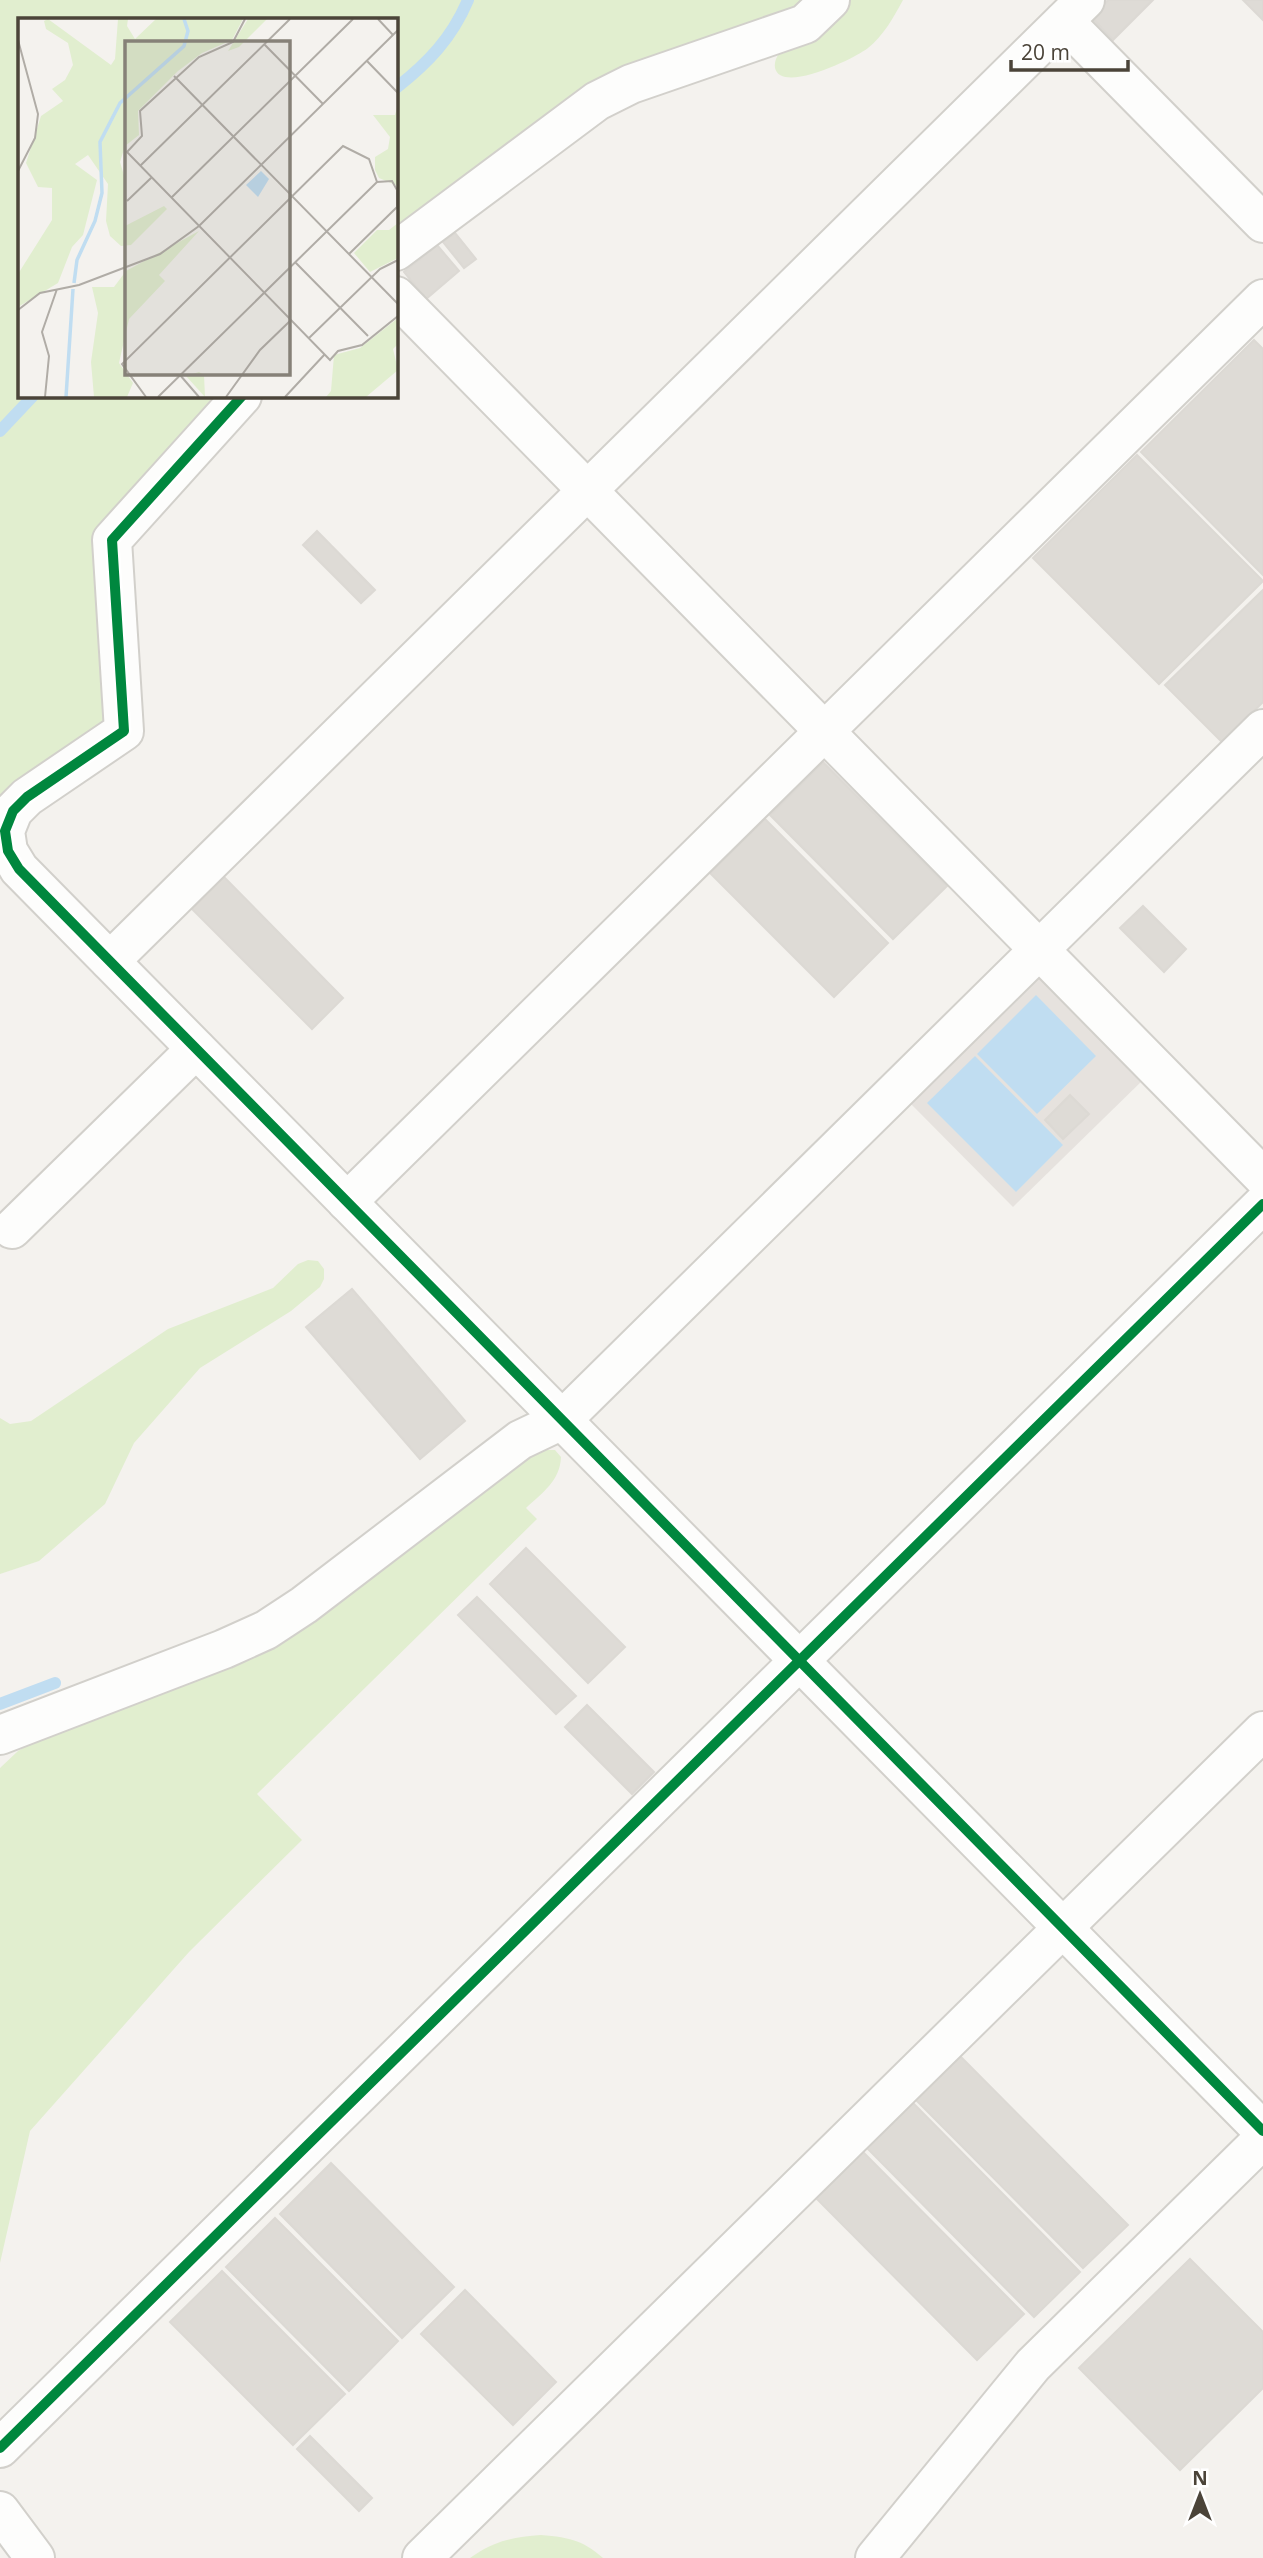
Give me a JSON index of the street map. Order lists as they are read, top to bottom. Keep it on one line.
{"scale_bar":"20 m","north":"top"}
